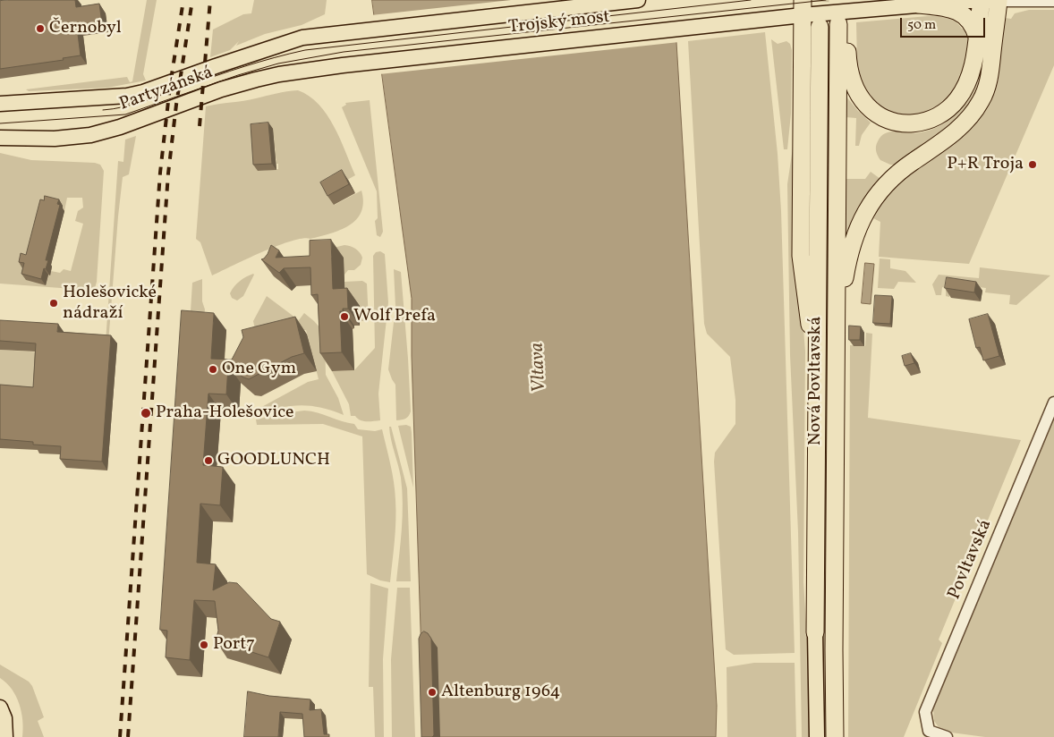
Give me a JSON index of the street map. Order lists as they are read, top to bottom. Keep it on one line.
{"streets":{"highway":["Nová Povltavská"],"main road":["Trojský most","Partyzánská"],"street":["Povltavská"]},"crossings":[["Trojský most","Partyzánská"]],"water":["Vltava"],"places":["Černobyl","P+R Troja","Holešovické nádraží","Wolf Prefa","One Gym","Praha-Holešovice","GOODLUNCH","Port7","Altenburg 1964"],"scale_bar":"50 m"}
